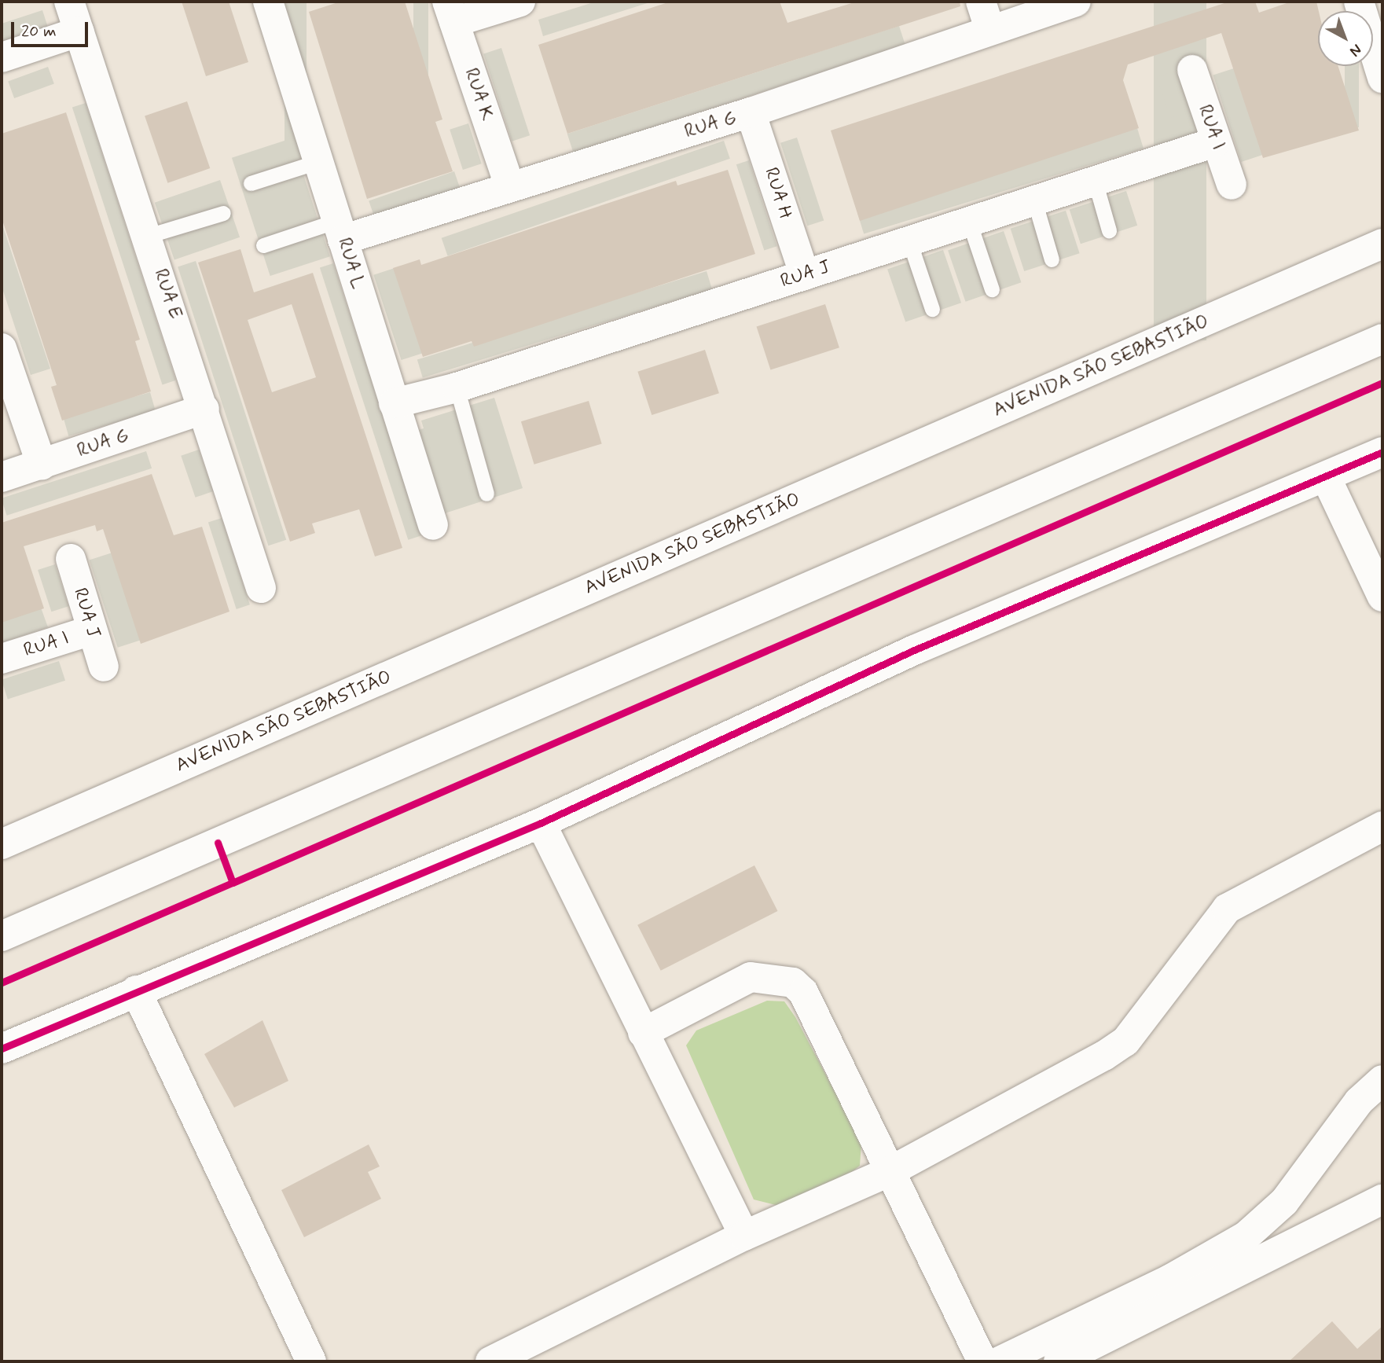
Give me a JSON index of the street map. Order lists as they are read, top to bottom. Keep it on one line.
{"streets":{"street":["RUA K","RUA G","RUA I","RUA H","RUA L","RUA J","RUA E","AVENIDA SÃO SEBASTIÃO"]},"crossings":[["RUA K","RUA G"],["RUA G","RUA H"],["RUA G","RUA L"],["RUA G","RUA E"],["RUA I","RUA J"],["RUA H","RUA J"],["RUA L","RUA J"]],"scale_bar":"20 m","north":"bottom right"}
